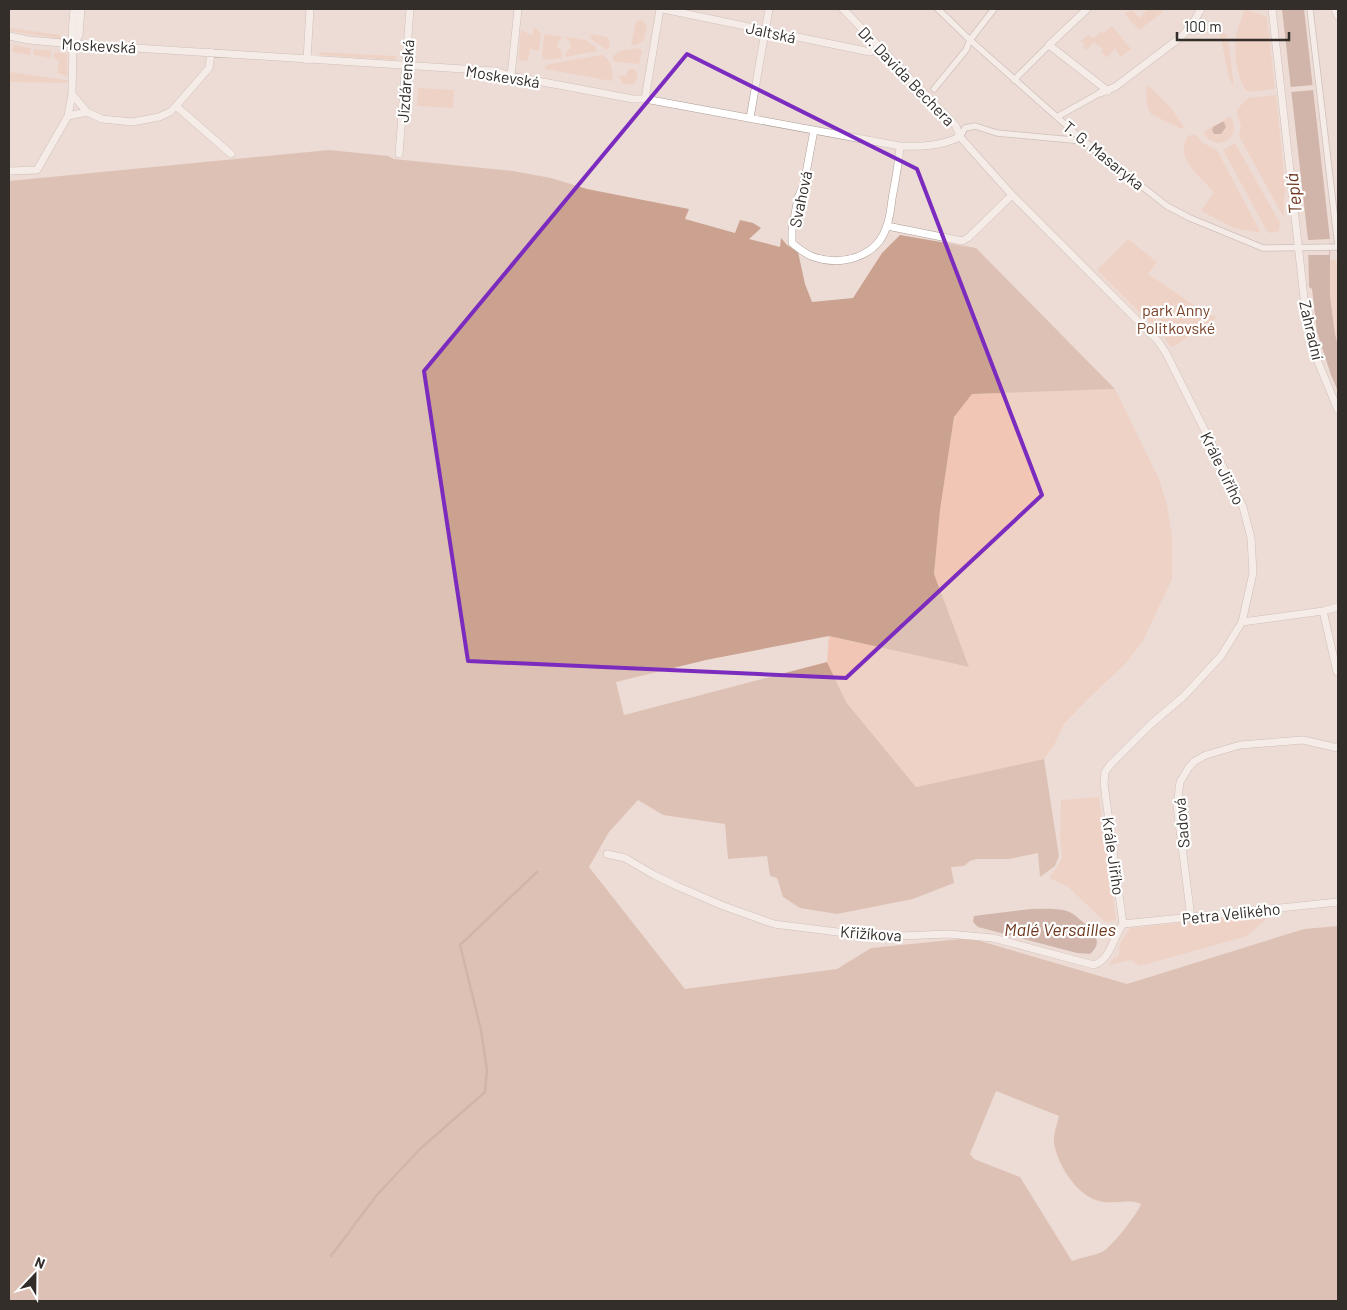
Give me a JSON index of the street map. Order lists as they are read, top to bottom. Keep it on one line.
{"streets":{"street":["Jaltská","Moskevská","Dr. Davida Bechera","Jízdárenská","T. G. Masaryka","Svahová","Zahradní","Krále Jiřího","Sadová","Petra Velikého","Křižíkova"]},"crossings":[["Jaltská","Dr. Davida Bechera"],["Moskevská","Dr. Davida Bechera"],["Moskevská","Jízdárenská"],["Moskevská","Svahová"],["Moskevská","Krále Jiřího"],["Dr. Davida Bechera","T. G. Masaryka"],["Dr. Davida Bechera","Krále Jiřího"],["T. G. Masaryka","Zahradní"],["Krále Jiřího","Petra Velikého"],["Krále Jiřího","Křižíkova"],["Sadová","Petra Velikého"],["Petra Velikého","Křižíkova"]],"water":["Teplá","Malé Versailles"],"parks":["park Anny Politkovské"],"scale_bar":"100 m","north":"top"}
